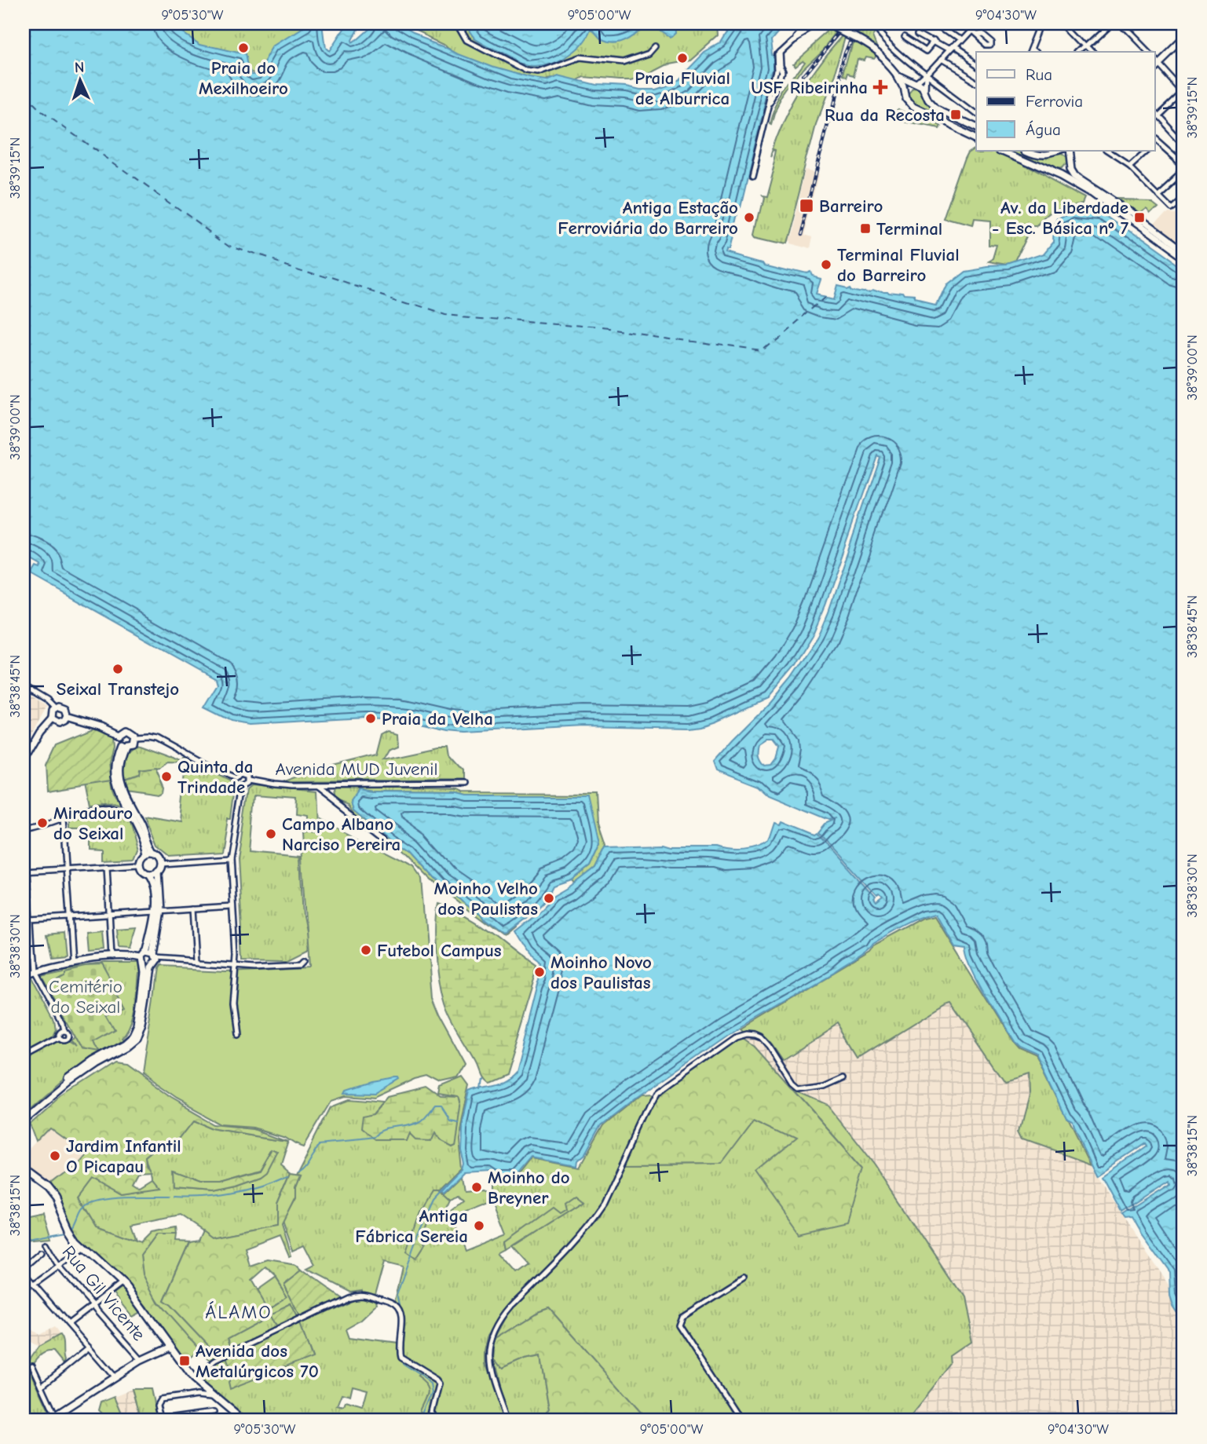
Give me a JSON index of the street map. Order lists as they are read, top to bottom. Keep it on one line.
{"streets":{"street":["Avenida MUD Juvenil","Rua Gil Vicente"]},"districts":["ÁLAMO"],"parks":["Cemitério do Seixal"],"places":{"other":["Praia do Mexilhoeiro","Praia Fluvial de Alburrica","Antiga Estação Ferroviária do Barreiro","Terminal Fluvial do Barreiro","Seixal Transtejo","Praia da Velha","Quinta da Trindade","Miradouro do Seixal","Campo Albano Narciso Pereira","Moinho Velho dos Paulistas","Futebol Campus","Moinho Novo dos Paulistas","Jardim Infantil O Picapau","Moinho do Breyner","Antiga Fábrica Sereia"],"health":["USF Ribeirinha"],"transit":["Rua da Recosta","Barreiro","Av. da Liberdade - Esc. Básica nº 7","Terminal","Avenida dos Metalúrgicos 70"]},"legend":["Rua","Ferrovia","Água"],"north":"top","coordinates":["9°05'30\"W","9°05'00\"W","9°04'30\"W","38°39'15\"N","38°39'00\"N","38°38'45\"N","38°38'30\"N","38°38'15\"N"]}
